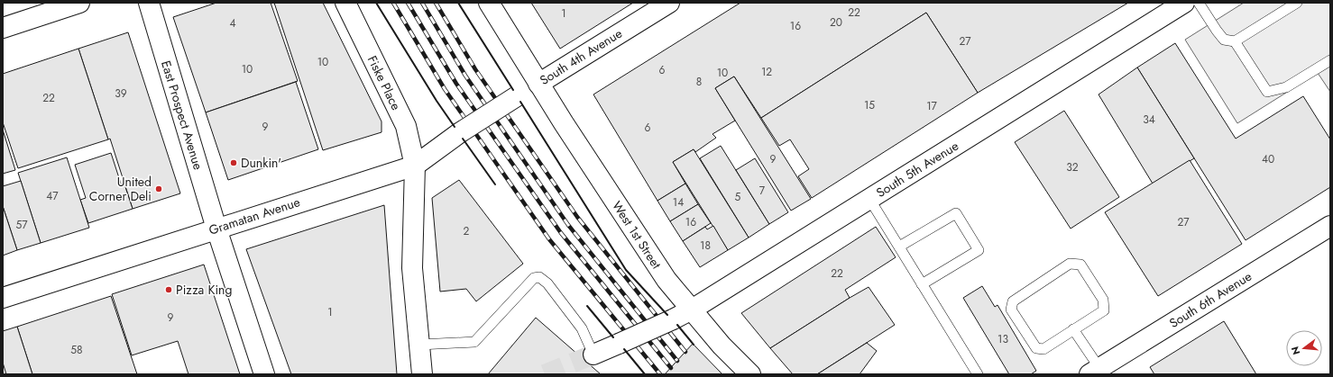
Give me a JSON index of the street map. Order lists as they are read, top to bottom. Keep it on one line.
{"streets":{"street":["South 4th Avenue","Fiske Place","East Prospect Avenue","South 5th Avenue","Gramatan Avenue","West 1st Street","South 6th Avenue"]},"crossings":[["South 4th Avenue","Gramatan Avenue"],["South 4th Avenue","West 1st Street"],["Fiske Place","Gramatan Avenue"],["East Prospect Avenue","Gramatan Avenue"],["South 5th Avenue","West 1st Street"]],"places":["Dunkin'","United Corner Deli","Pizza King"],"house_numbers":["22","1","20","4","16","27","10","10","6","12","10","8","39","22","15","17","34","9","6","9","40","32","7","47","5","14","16","27","57","2","18","22","1","9","13","58"],"north":"left"}
